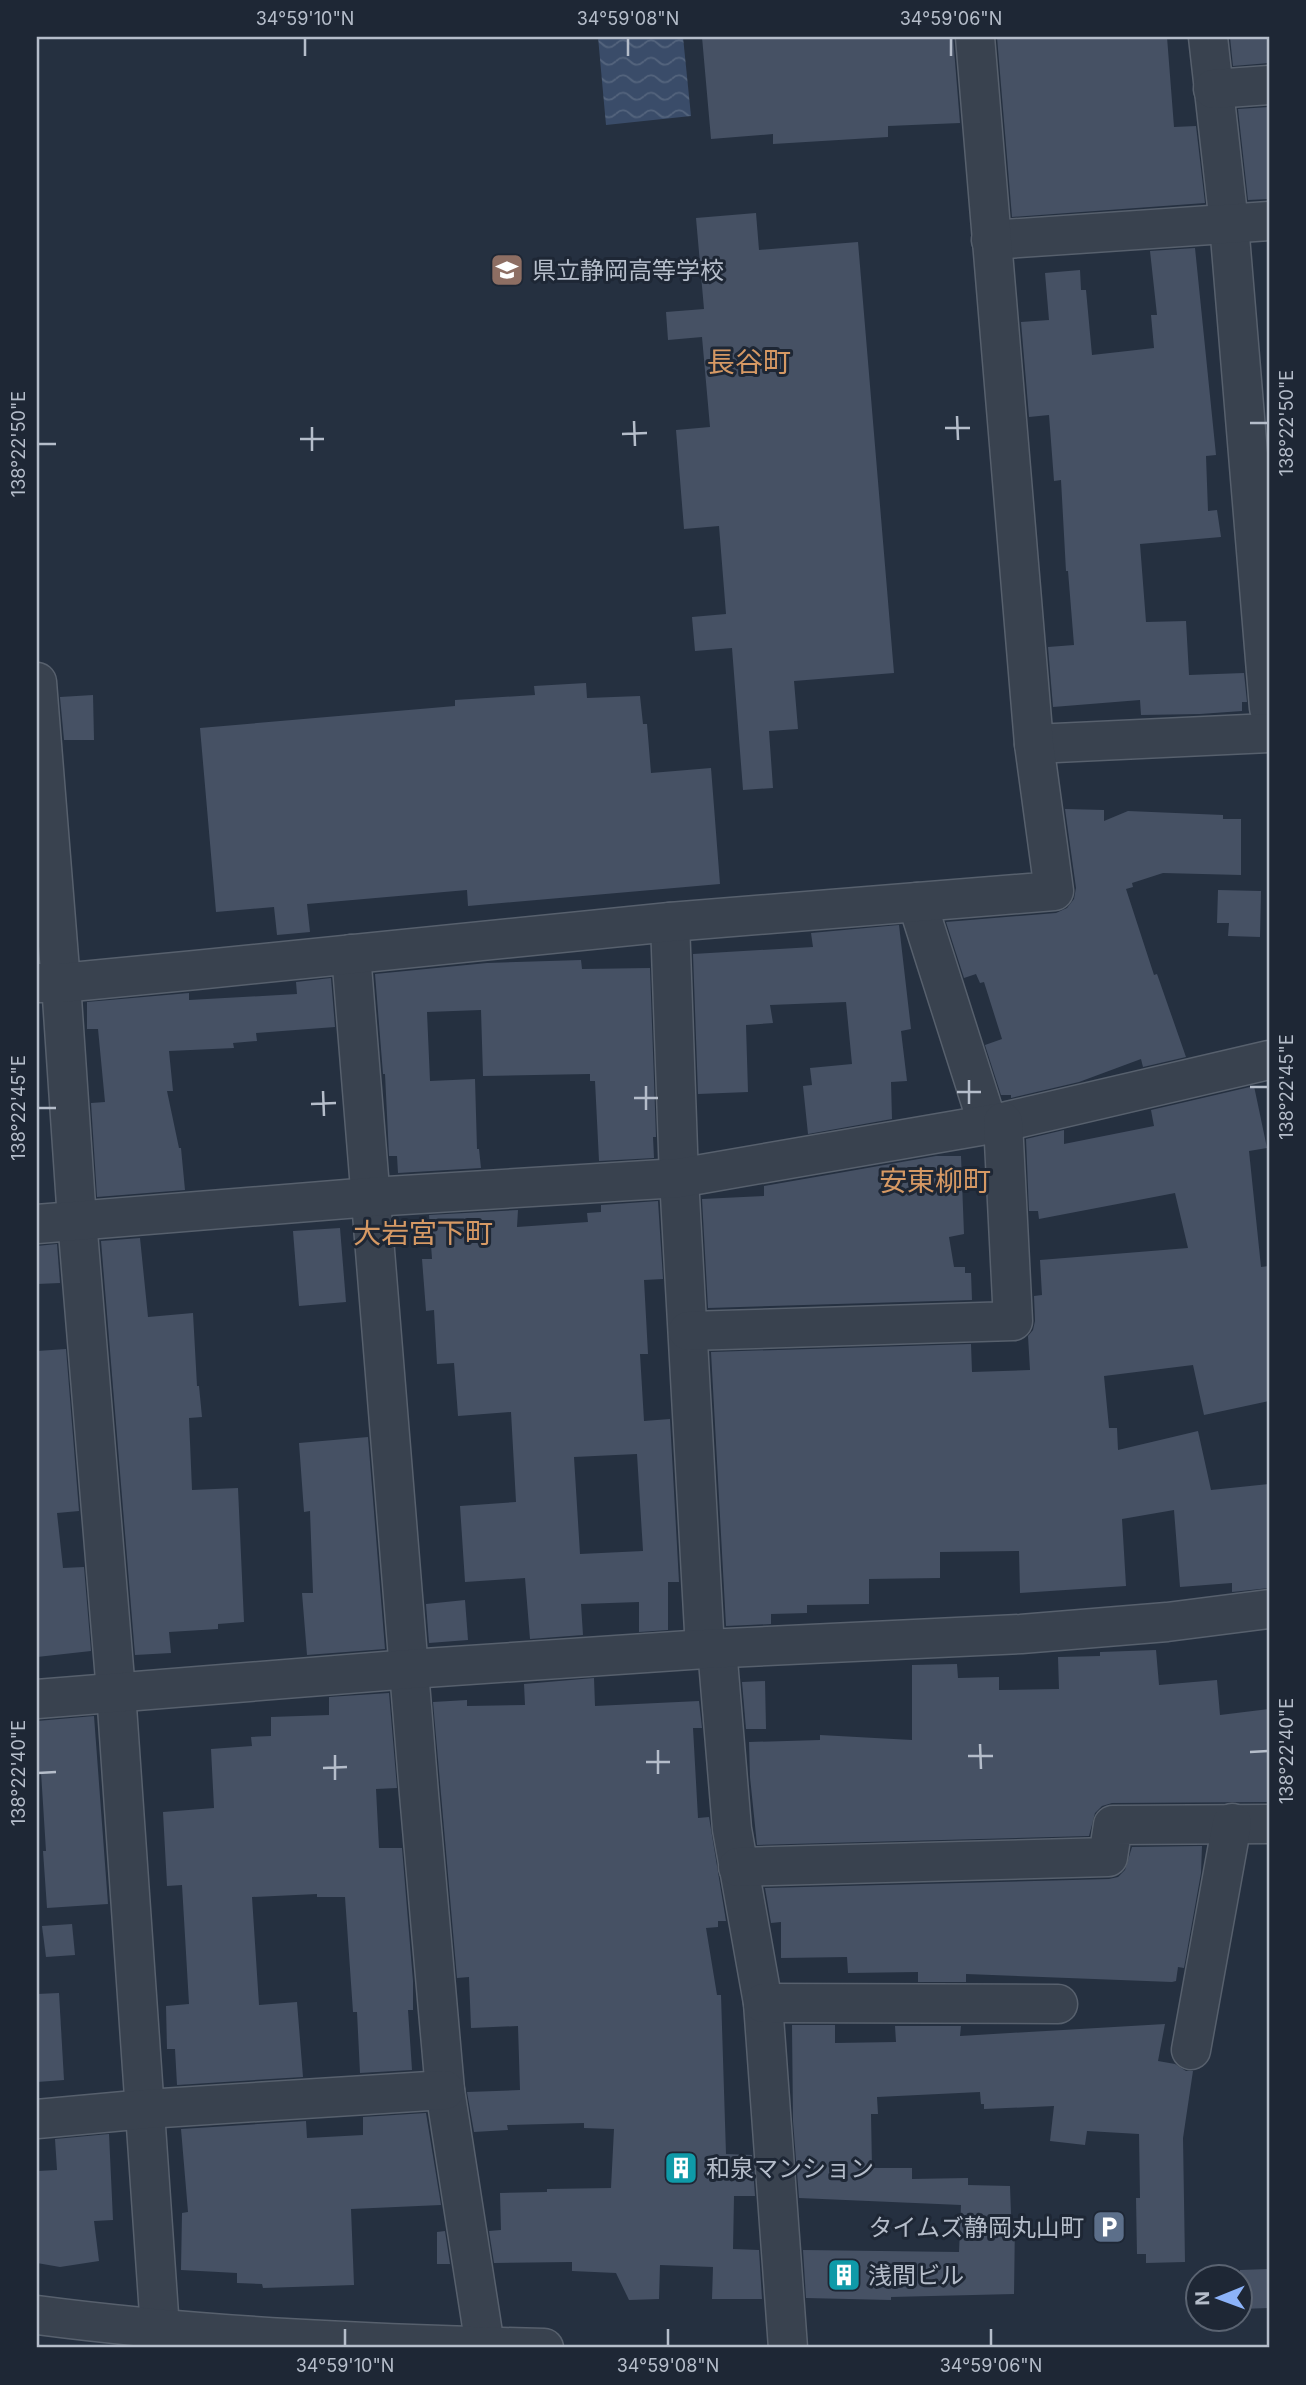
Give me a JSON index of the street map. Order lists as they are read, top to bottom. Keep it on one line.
{"districts":["長谷町","安東柳町","大岩宮下町"],"places":{"school or university":["県立静岡高等学校"],"building":["和泉マンション","浅間ビル"],"parking":["タイムズ静岡丸山町"]},"north":"left","coordinates":["34°59'10\"N","34°59'08\"N","34°59'06\"N","138°22'50\"E","138°22'45\"E","138°22'40\"E"]}
